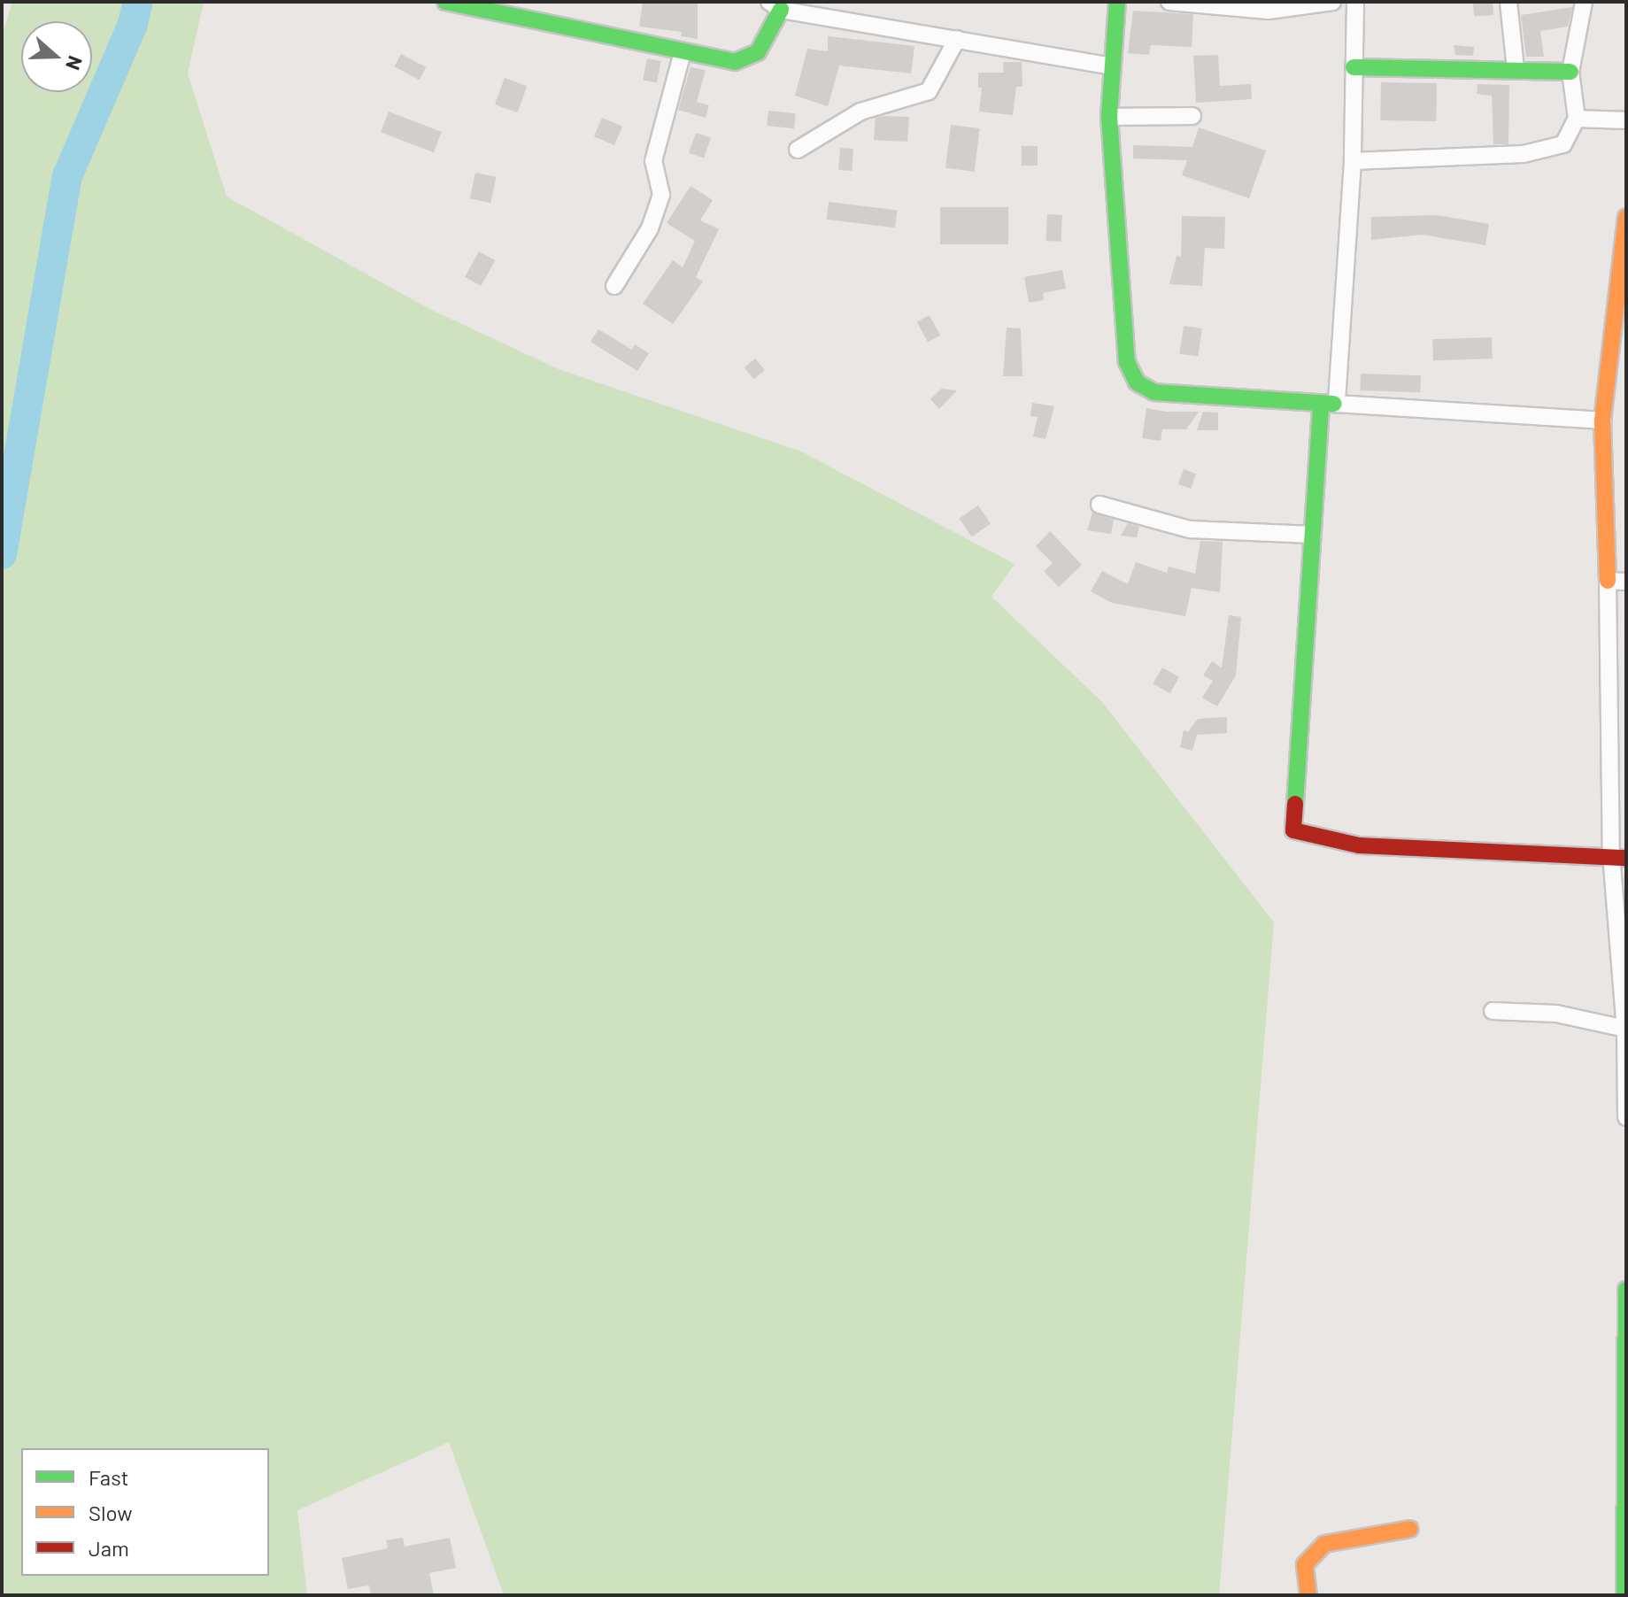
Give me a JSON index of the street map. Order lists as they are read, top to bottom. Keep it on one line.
{"legend":["Fast","Slow","Jam"],"north":"right"}
